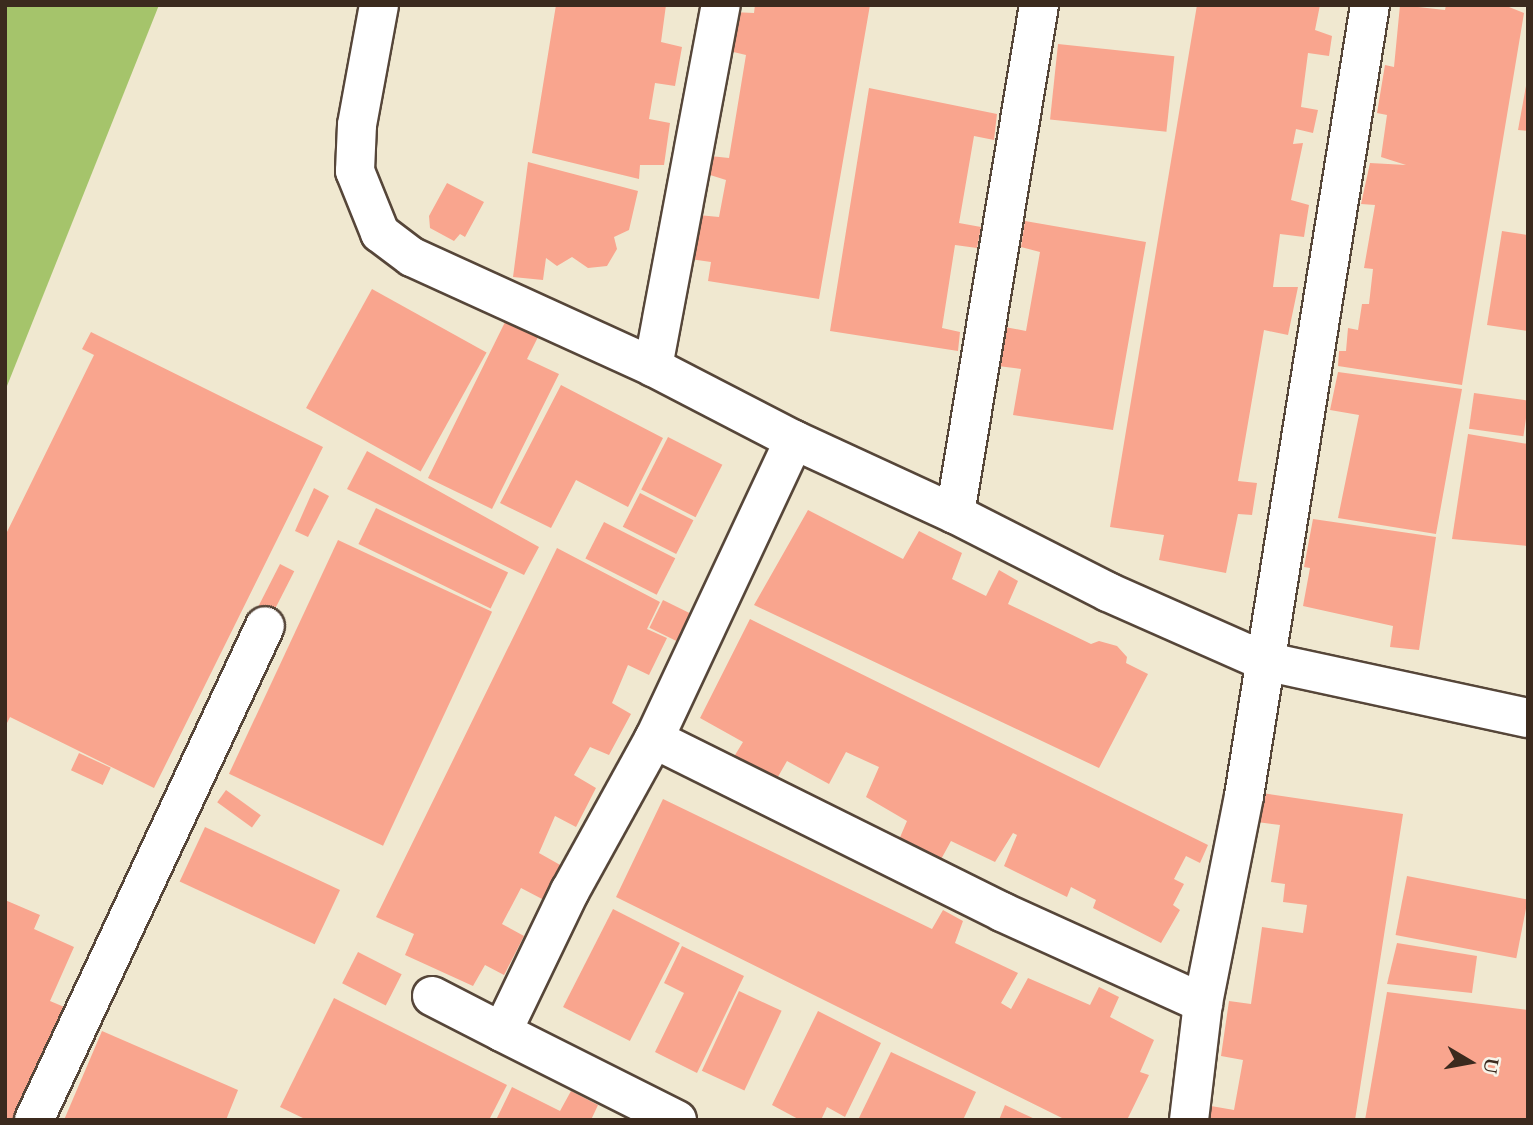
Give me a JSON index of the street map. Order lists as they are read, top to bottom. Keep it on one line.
{"north":"right"}
